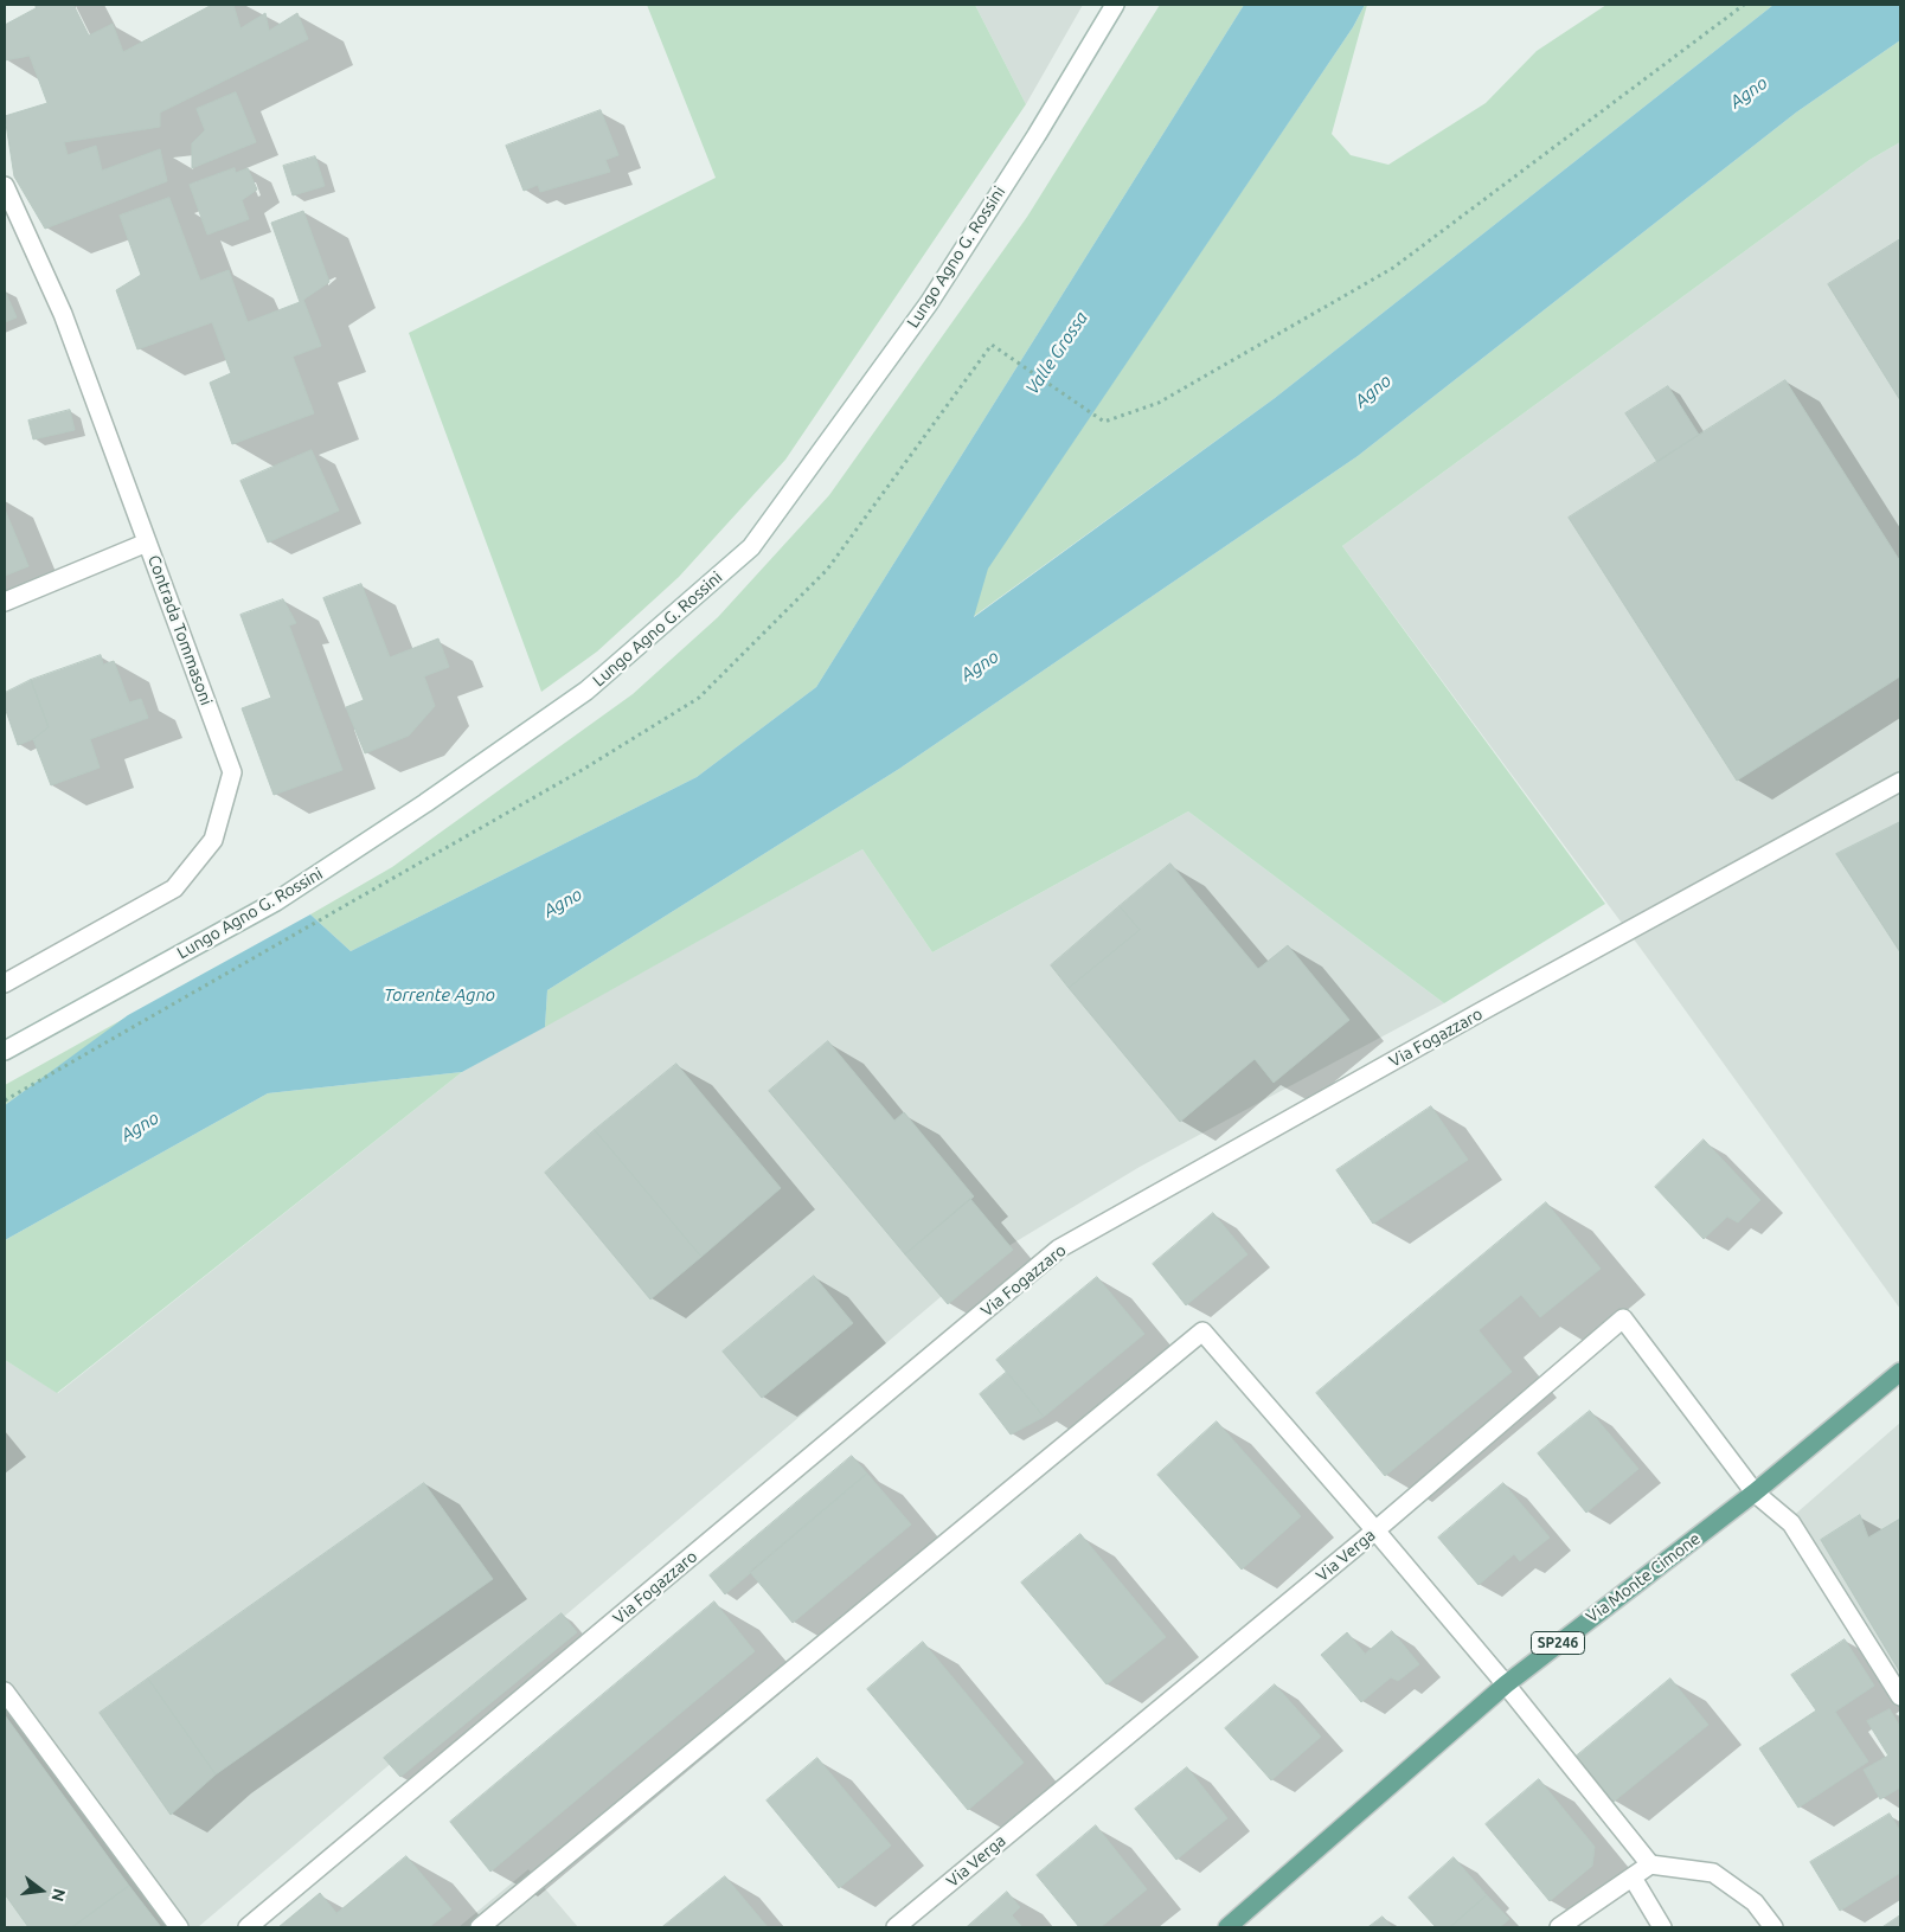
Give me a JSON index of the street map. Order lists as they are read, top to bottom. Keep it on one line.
{"streets":{"main road":["Via Monte Cimone","SP246"],"street":["Lungo Agno G. Rossini","Contrada Tommasoni","Via Fogazzaro","Via Verga"]},"crossings":[["Via Verga","Via Monte Cimone"]],"water":["Agno","Valle Grossa","Torrente Agno"],"north":"right"}
